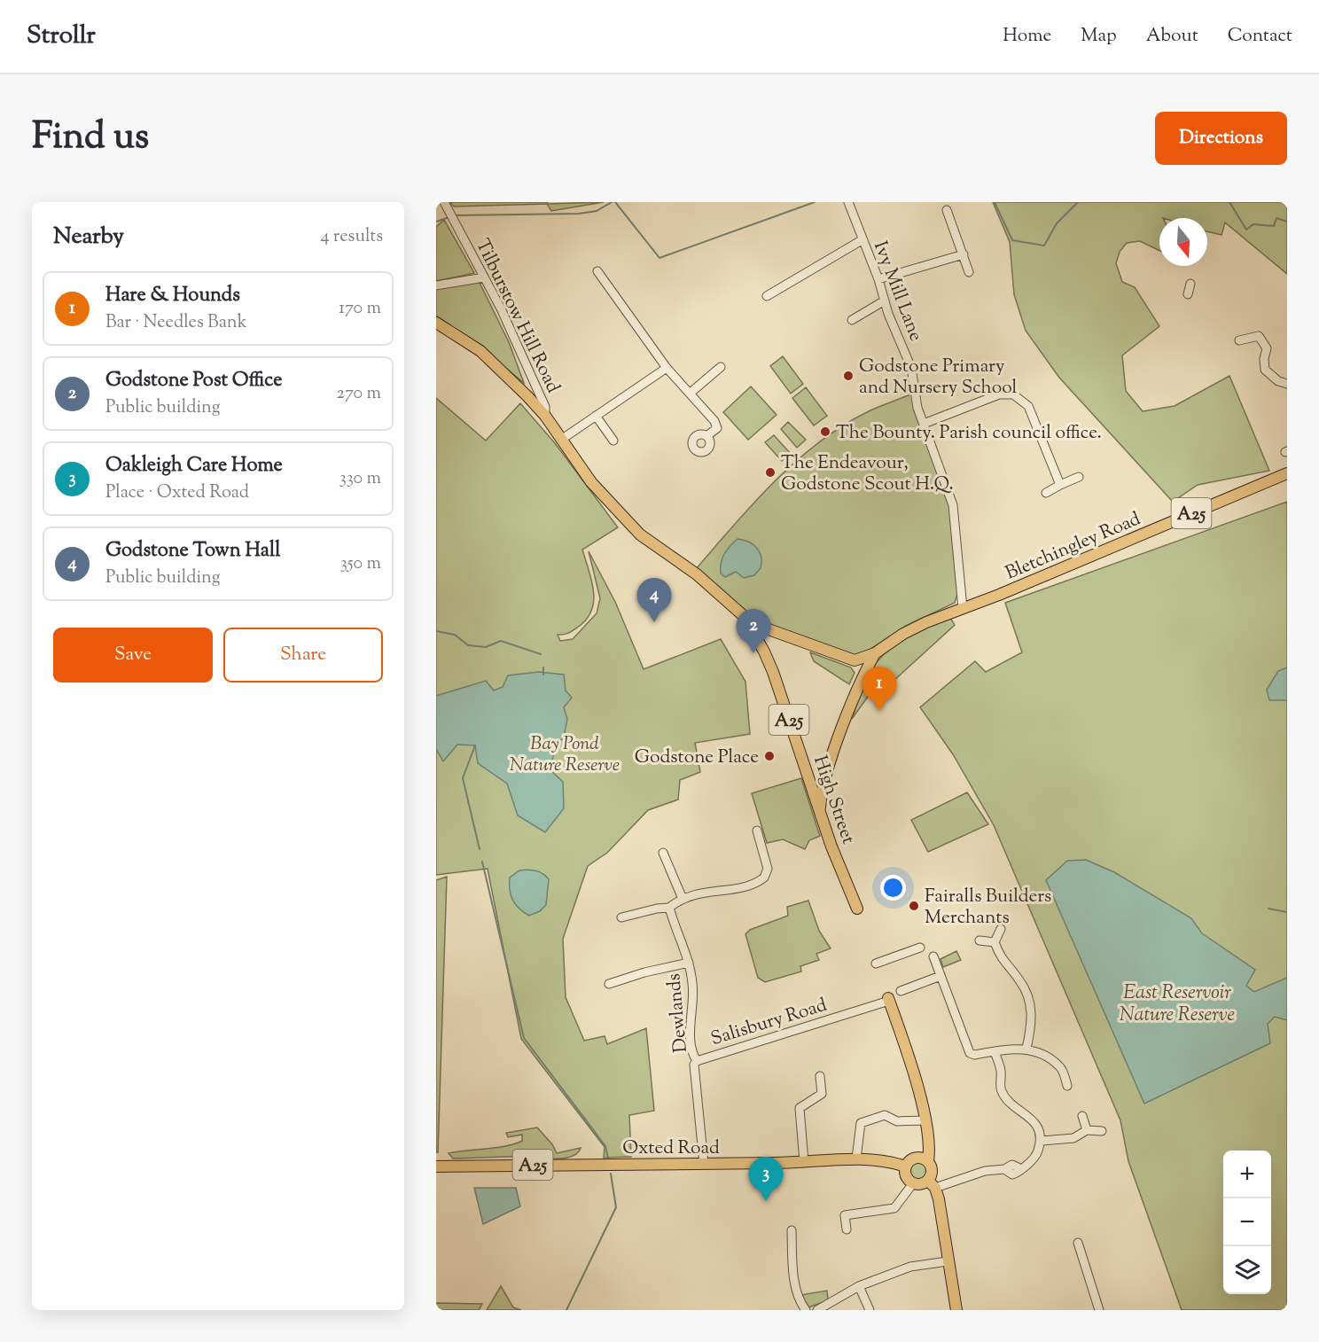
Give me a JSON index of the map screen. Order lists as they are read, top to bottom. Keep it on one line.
{"streets":{"main road":["A25","Bletchingley Road","High Street","Oxted Road"],"street":["Ivy Mill Lane","Tilburstow Hill Road","Dewlands","Salisbury Road"]},"crossings":[["Ivy Mill Lane","Bletchingley Road"],["A25","Bletchingley Road"],["Dewlands","Salisbury Road"],["Salisbury Road","Oxted Road"]],"water":["East Reservoir Nature Reserve"],"parks":["Bay Pond Nature Reserve"],"places":["Godstone Primary and Nursery School","The Bounty. Parish council office.","The Endeavour, Godstone Scout H.Q.","Godstone Place","Fairalls Builders Merchants"],"north":"bottom","page":{"header":"Strollr","nav":["Home","Map","About","Contact"],"title":"Find us","buttons":["Directions",["Save","Share"]],"heading":["Nearby","4 results"],"list":[{"mark":"1","name":"Hare & Hounds","note":"Bar · Needles Bank","value":"170 m"},{"mark":"2","name":"Godstone Post Office","note":"Public building","value":"270 m"},{"mark":"3","name":"Oakleigh Care Home","note":"Place · Oxted Road","value":"330 m"},{"mark":"4","name":"Godstone Town Hall","note":"Public building","value":"350 m"}],"pins":["4","2","1","3"],"map_buttons":["+","−"]}}
